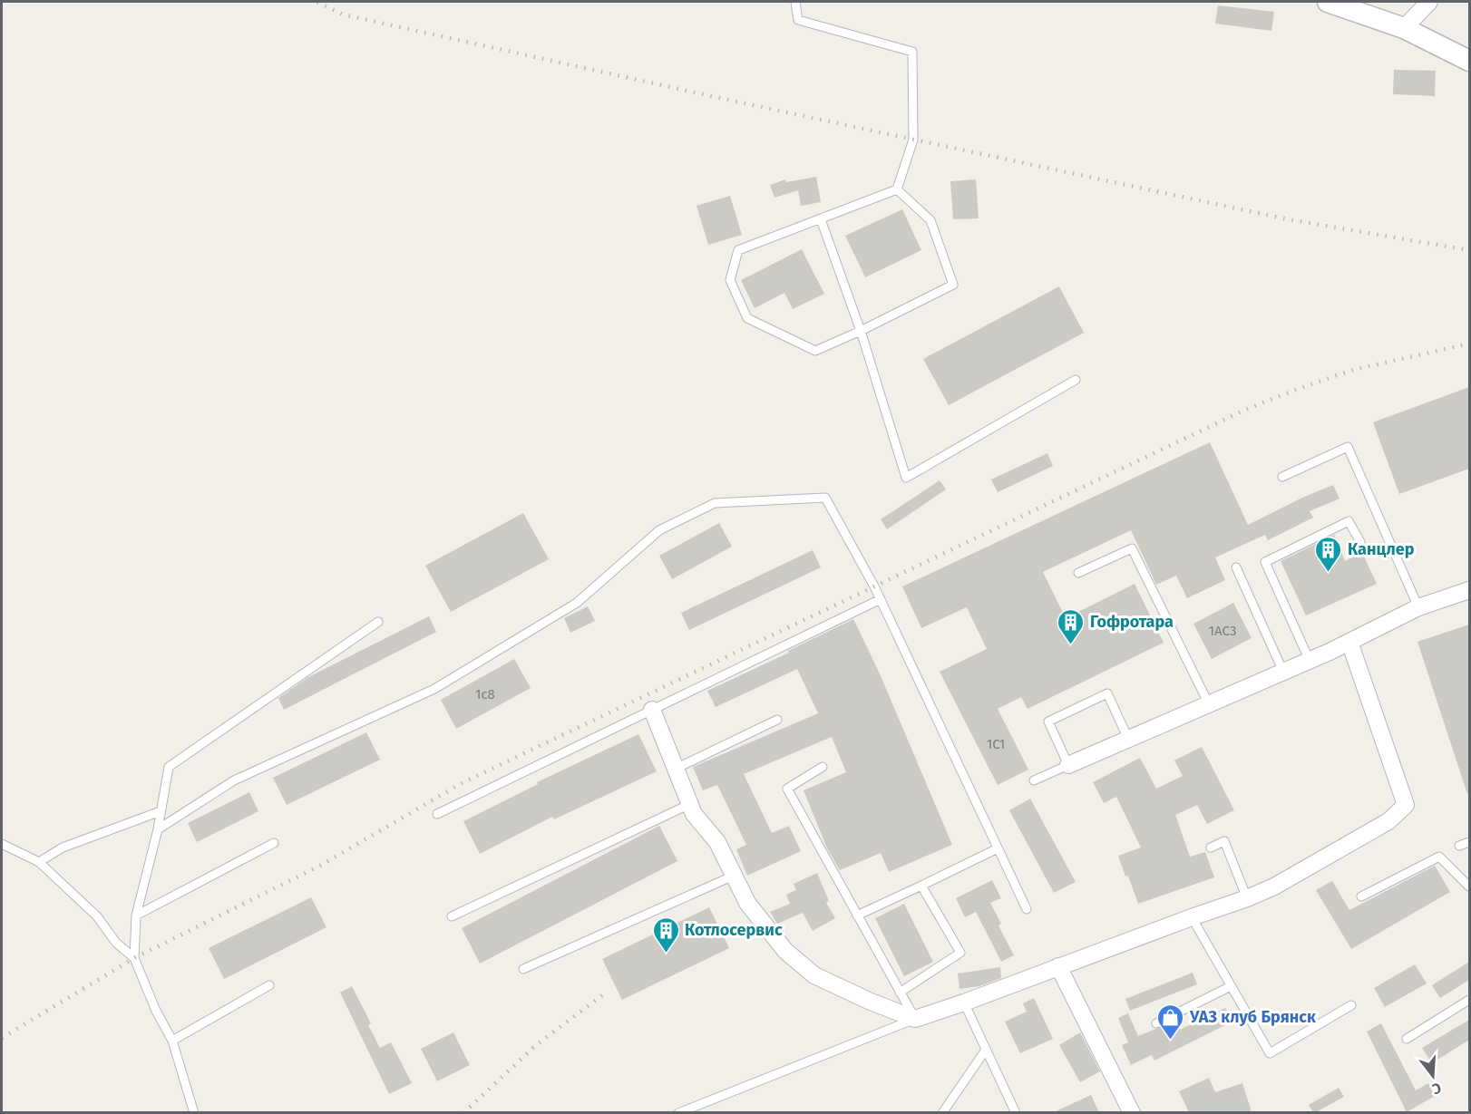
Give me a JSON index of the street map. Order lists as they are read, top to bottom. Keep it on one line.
{"places":{"building":["Канцлер","Гофротара","Котлосервис"],"shop":["УАЗ клуб Брянск"]},"house_numbers":["1АС3","1с8","1С1"],"north":"bottom"}
